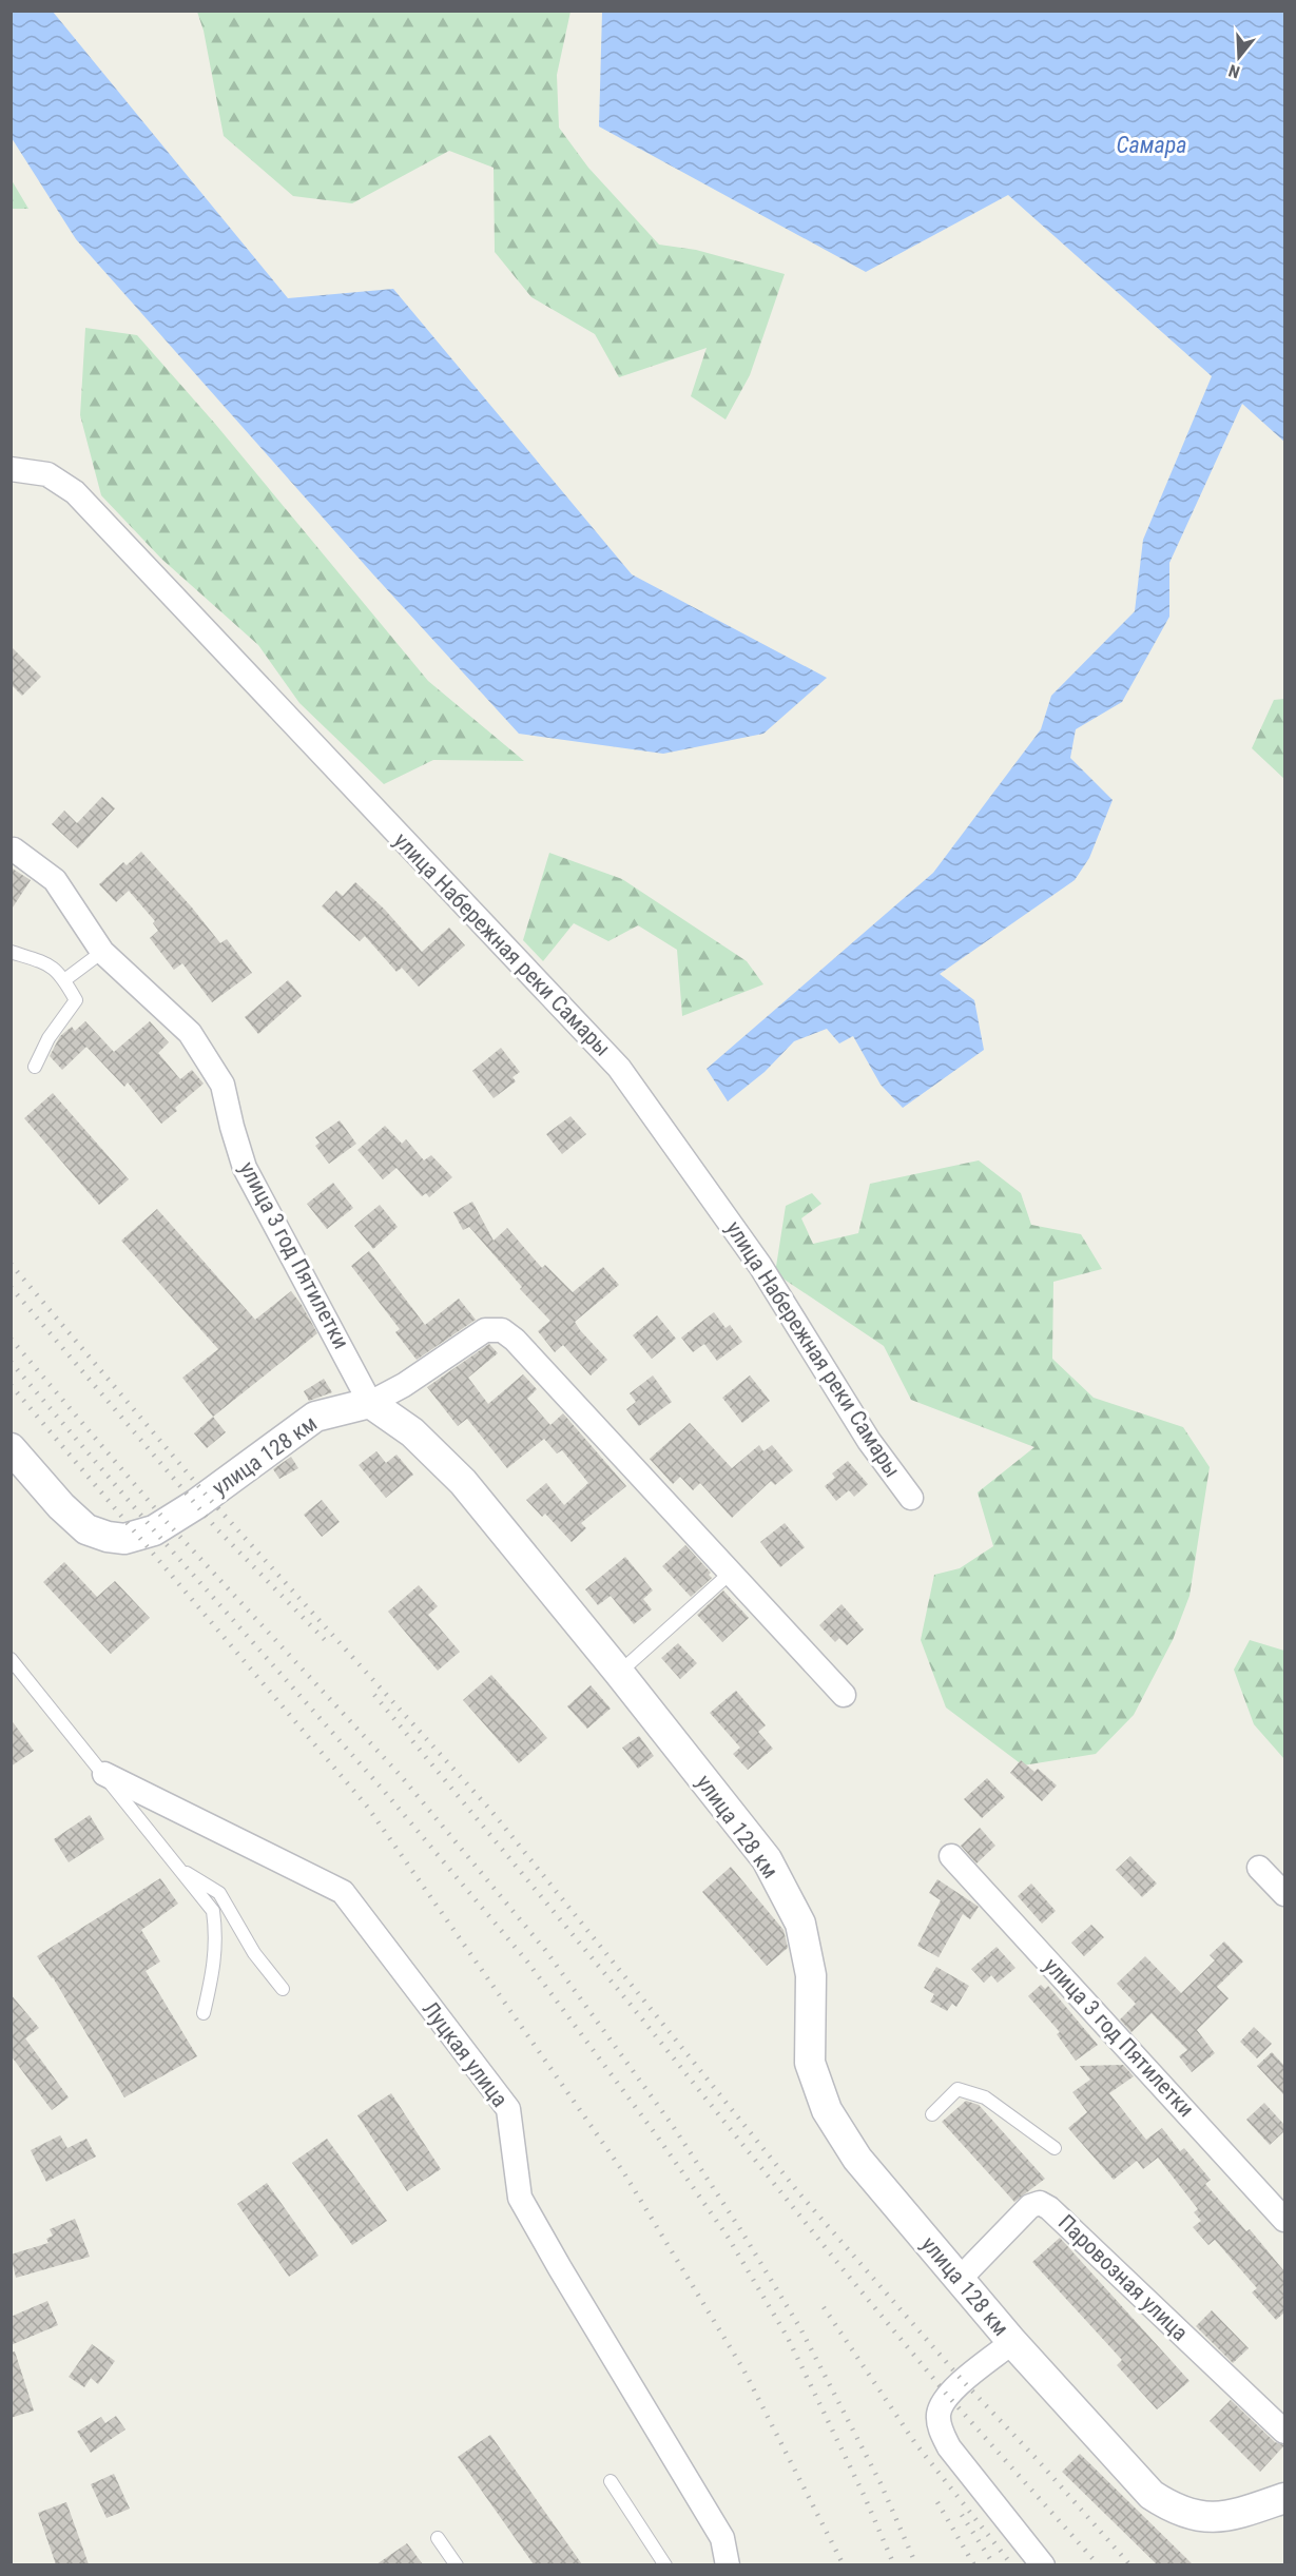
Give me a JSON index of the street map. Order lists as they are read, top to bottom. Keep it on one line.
{"streets":{"street":["улица Набережная реки Самары","улица 3 год Пятилетки","улица 128 км","Луцкая улица","Паровозная улица"]},"crossings":[["улица 3 год Пятилетки","улица 128 км"],["улица 128 км","Паровозная улица"]],"water":["Самара"],"north":"bottom"}
